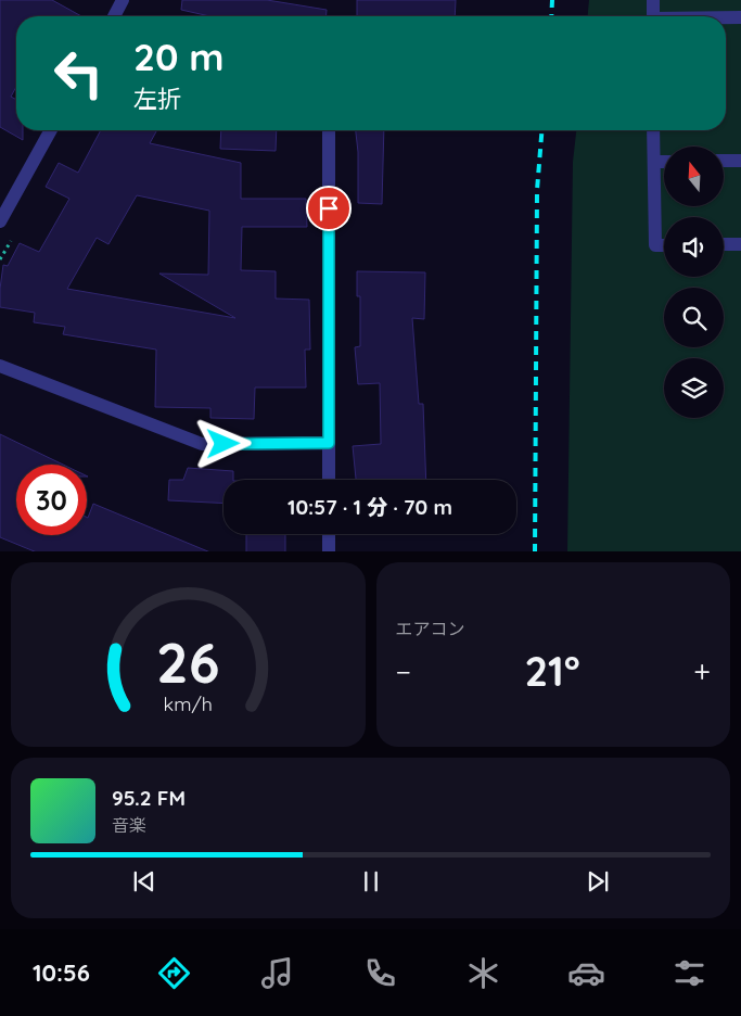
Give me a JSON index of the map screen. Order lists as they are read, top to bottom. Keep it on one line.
{"north":"top","page":{"turn":["20 m","左折"],"limit":"30","trip":"10:57 · 1 分 · 70 m","tile":"エアコン","heat":["−","21°","+"],"song":["95.2 FM","音楽"],"tabs":"10:56","gauge":["26","km/h"]}}
